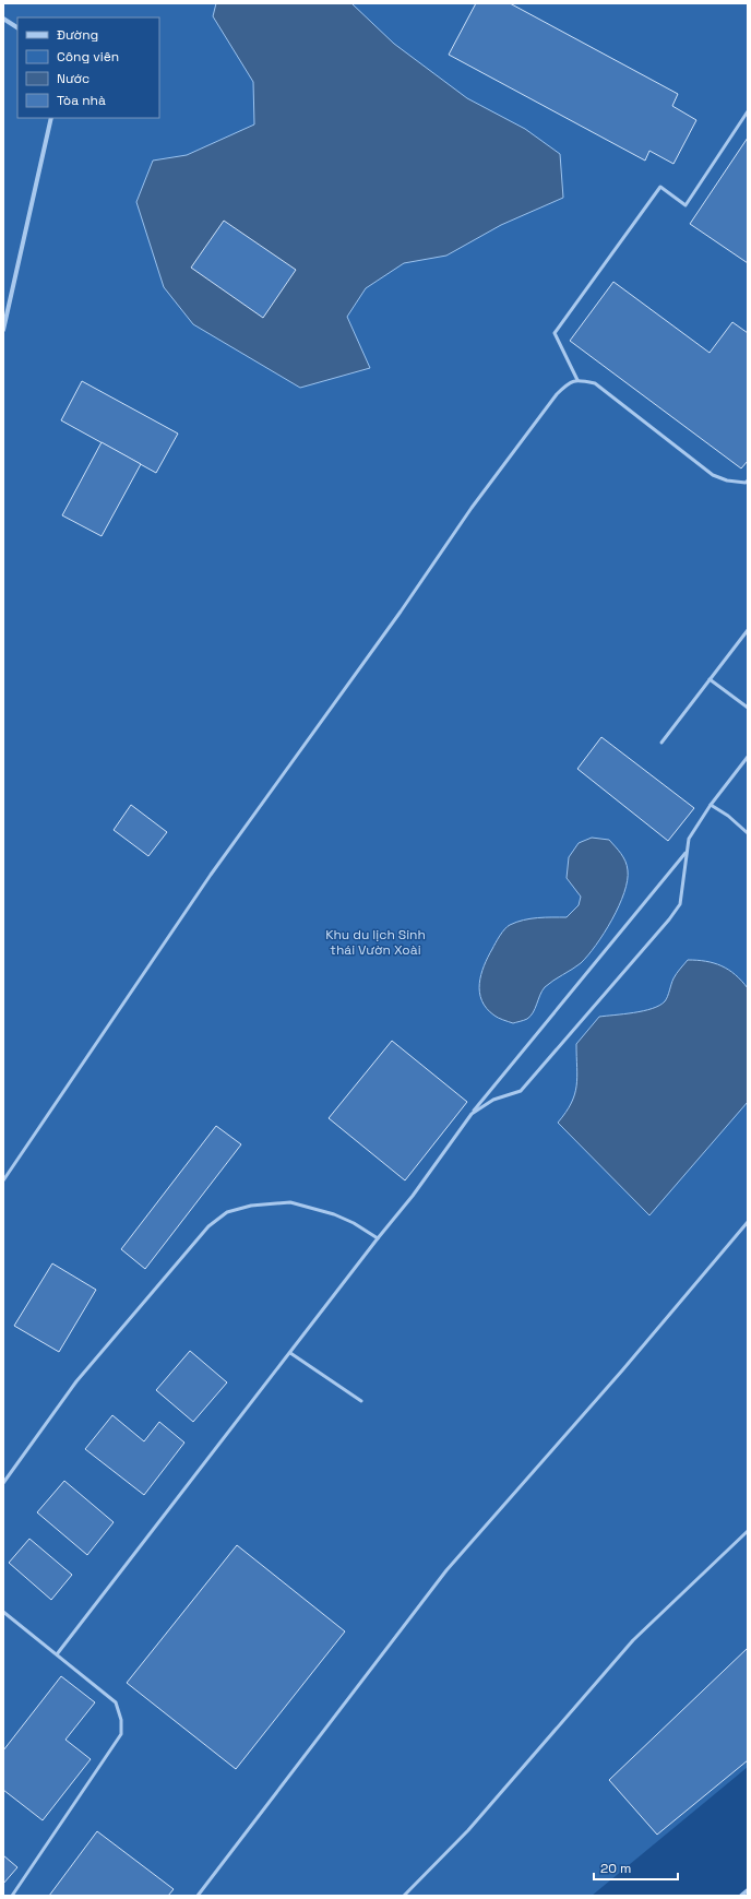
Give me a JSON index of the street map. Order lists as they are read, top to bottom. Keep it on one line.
{"parks":["Khu du lịch Sinh thái Vườn Xoài"],"legend":["Đường","Công viên","Nước","Tòa nhà"],"scale_bar":"20 m"}
